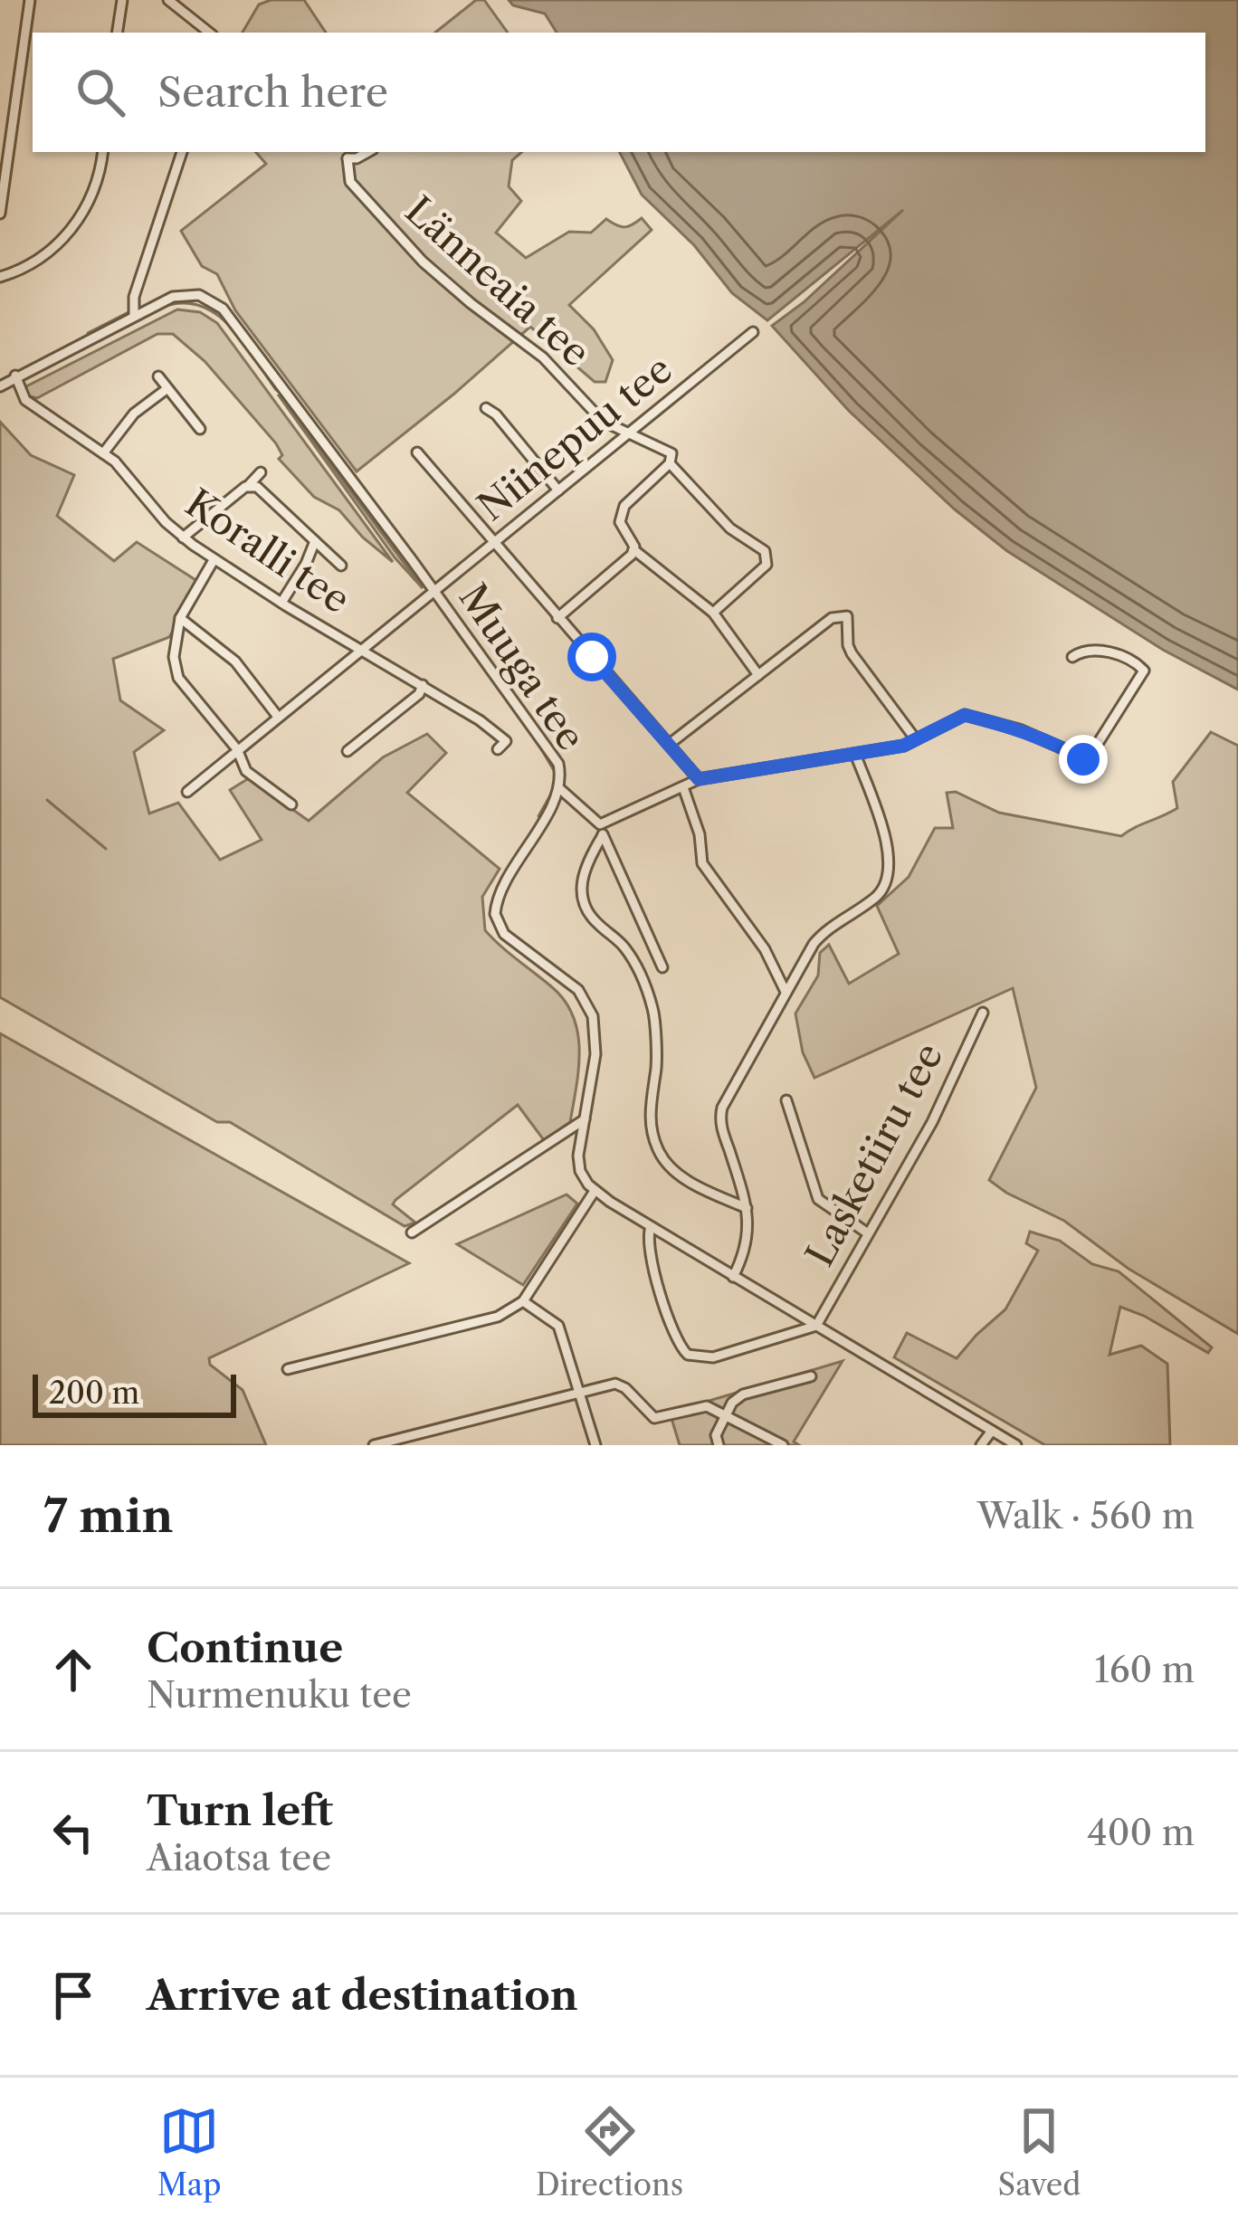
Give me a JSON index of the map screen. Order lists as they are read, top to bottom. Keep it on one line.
{"streets":{"street":["Länneaia tee","Niinepuu tee","Koralli tee","Muuga tee","Lasketiiru tee"]},"crossings":[["Länneaia tee","Niinepuu tee"],["Niinepuu tee","Koralli tee"],["Niinepuu tee","Muuga tee"],["Koralli tee","Muuga tee"]],"scale_bar":"200 m","page":{"search":"Search here","scale":"200 m","heading":["7 min","Walk · 560 m"],"list":[["Continue","Nurmenuku tee","160 m"],["Turn left","Aiaotsa tee","400 m"],"Arrive at destination"],"nav":["Map","Directions","Saved"]}}
